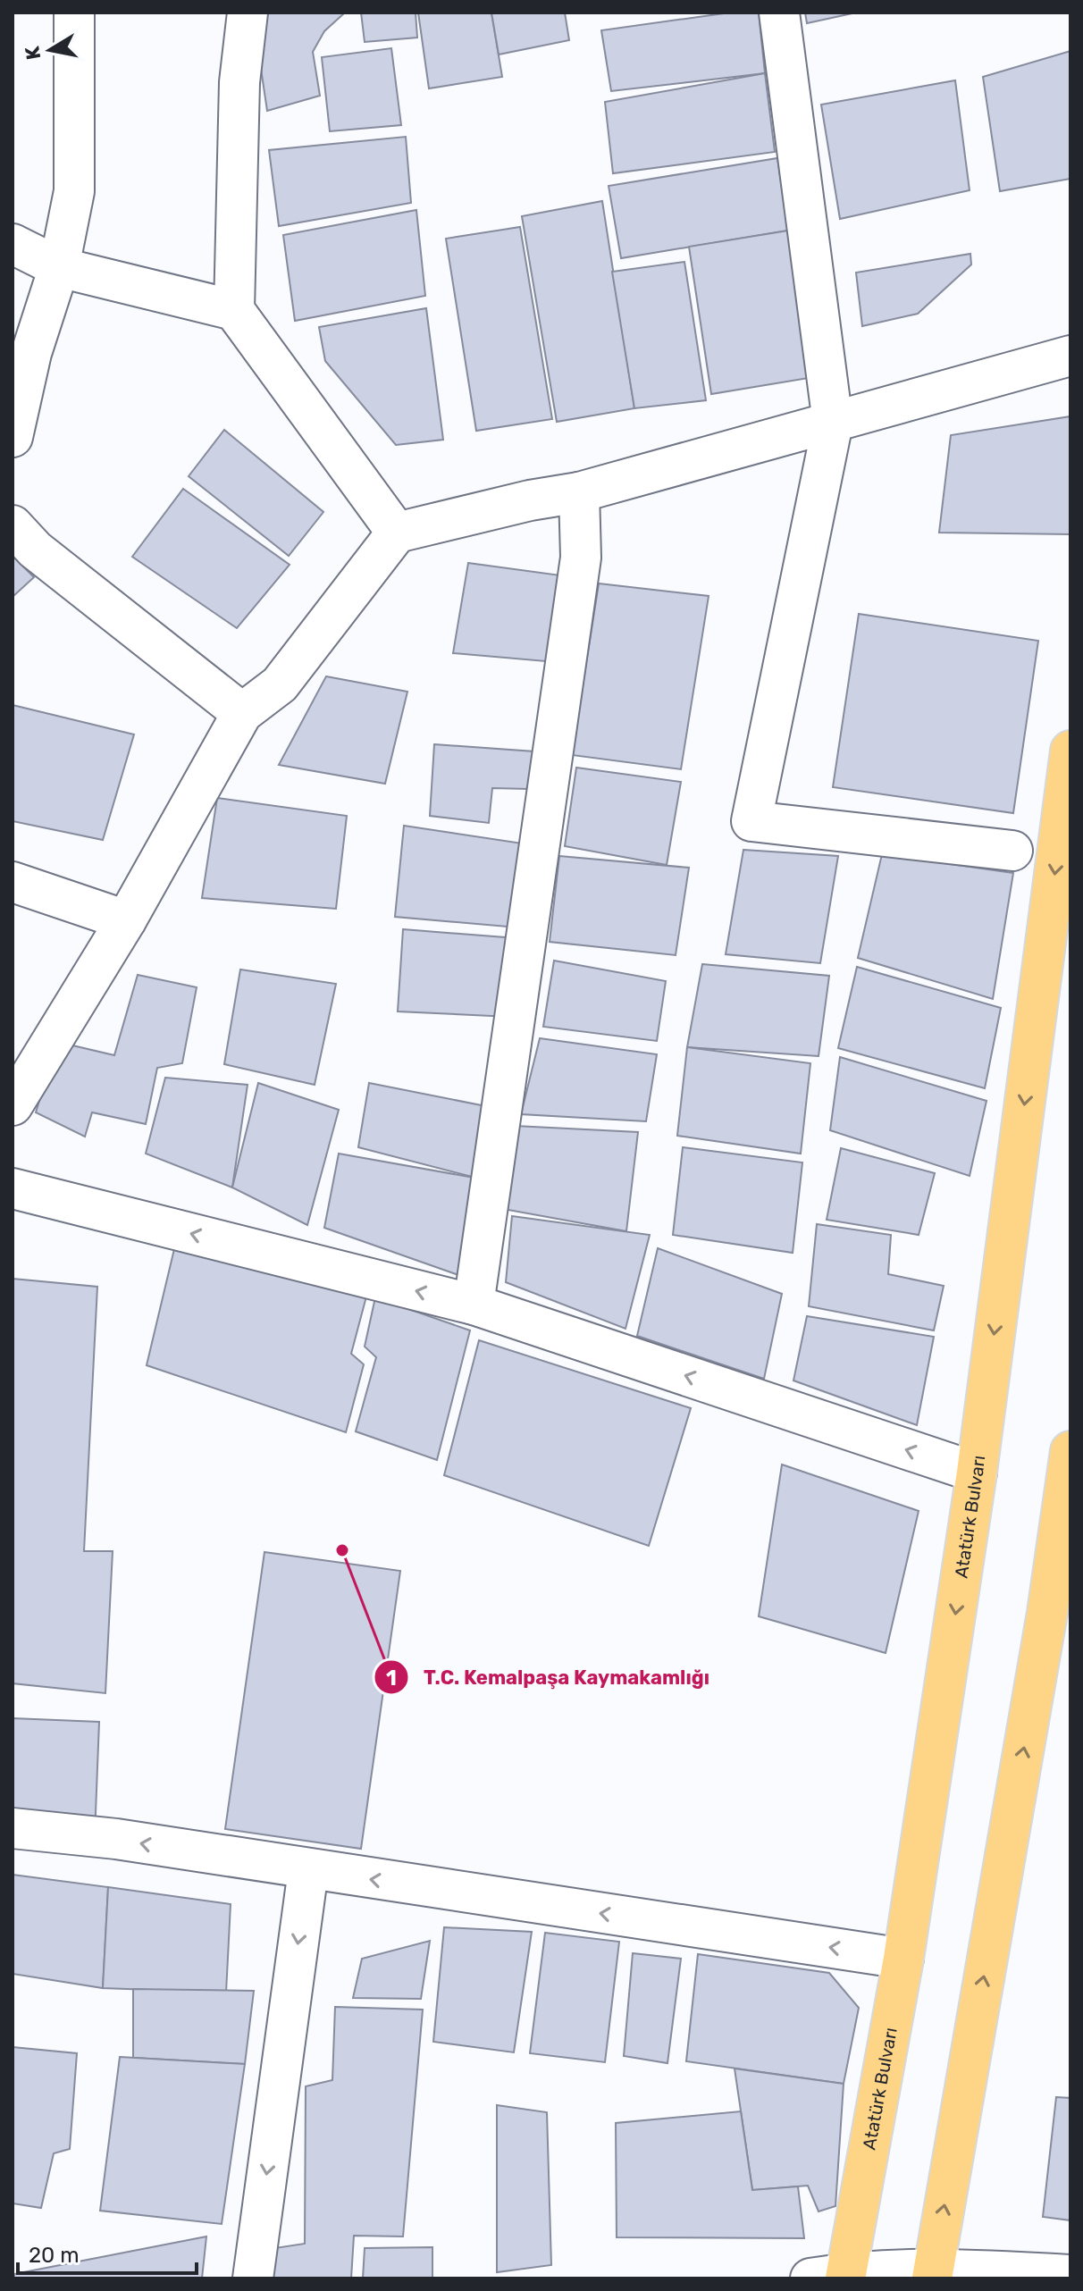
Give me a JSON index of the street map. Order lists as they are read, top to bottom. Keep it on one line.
{"streets":{"main road":["Atatürk Bulvarı"]},"places":["T.C. Kemalpaşa Kaymakamlığı"],"scale_bar":"20 m","north":"left"}
